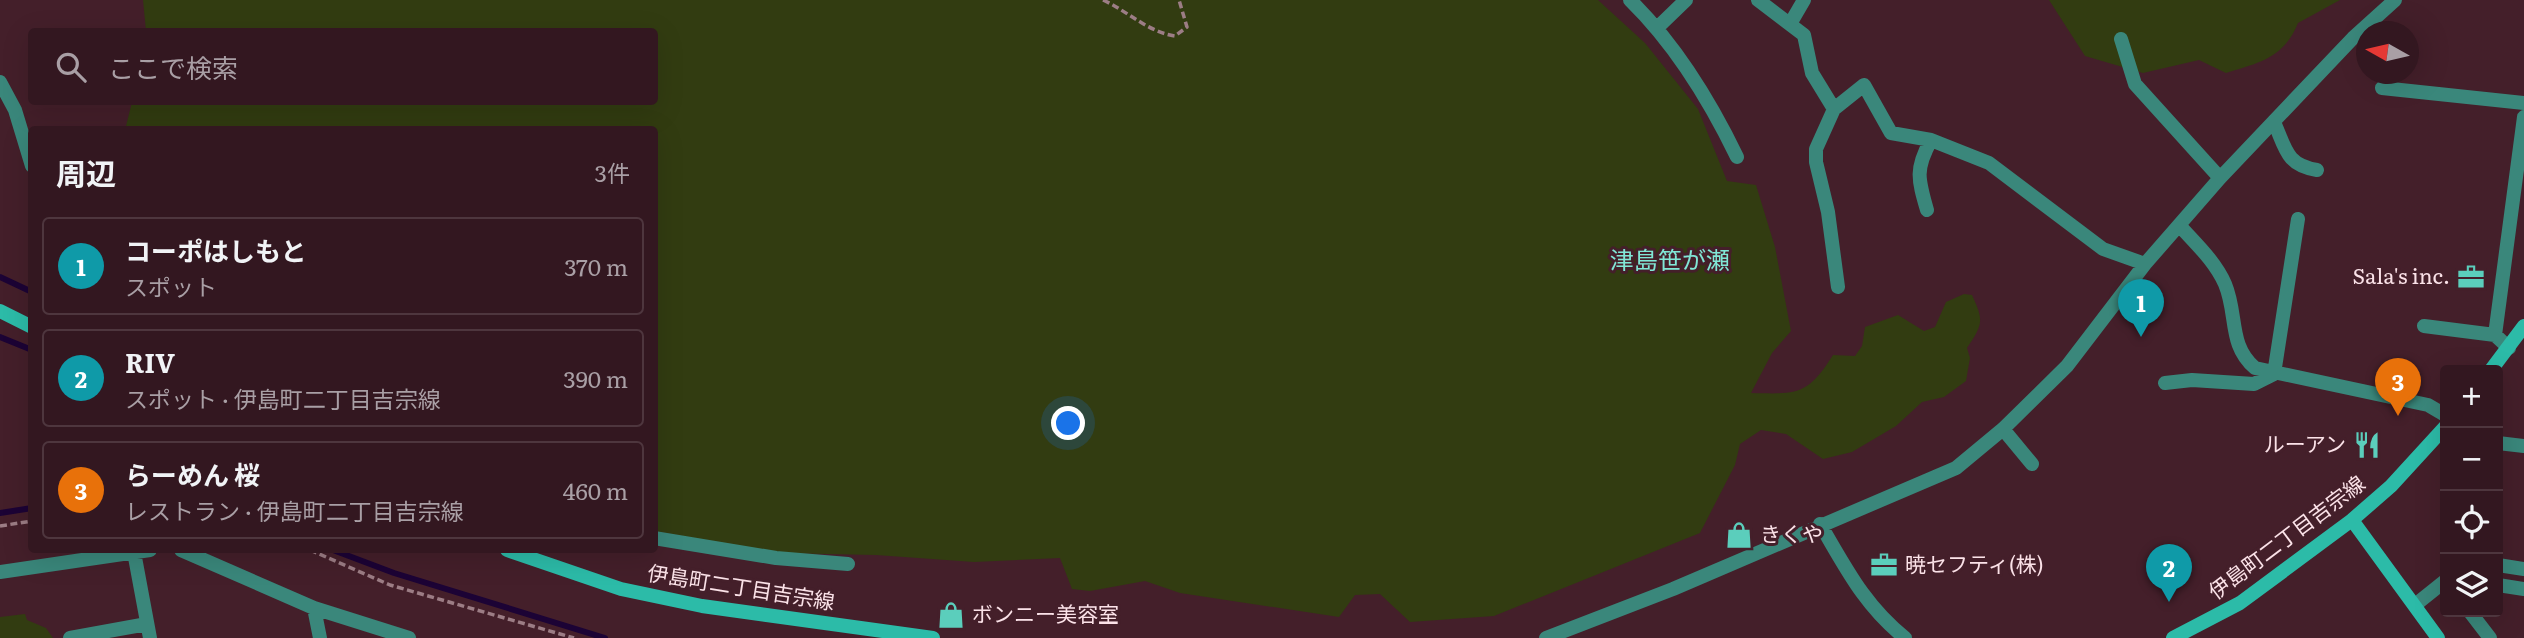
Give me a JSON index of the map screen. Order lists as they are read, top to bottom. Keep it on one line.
{"streets":{"street":["伊島町二丁目吉宗線"]},"districts":["津島笹が瀬"],"places":{"office":["Sala's inc.","暁セフティ(株)"],"restaurant":["ルーアン"],"shop":["きくや","ボンニー美容室"]},"north":"left","page":{"search":"ここで検索","heading":["周辺","3件"],"list":[{"mark":"1","name":"コーポはしもと","note":"スポット","value":"370 m"},{"mark":"2","name":"RIV","note":"スポット · 伊島町二丁目吉宗線","value":"390 m"},{"mark":"3","name":"らーめん 桜","note":"レストラン · 伊島町二丁目吉宗線","value":"460 m"}],"pins":["1","3","2"],"map_buttons":["+","−"]}}
